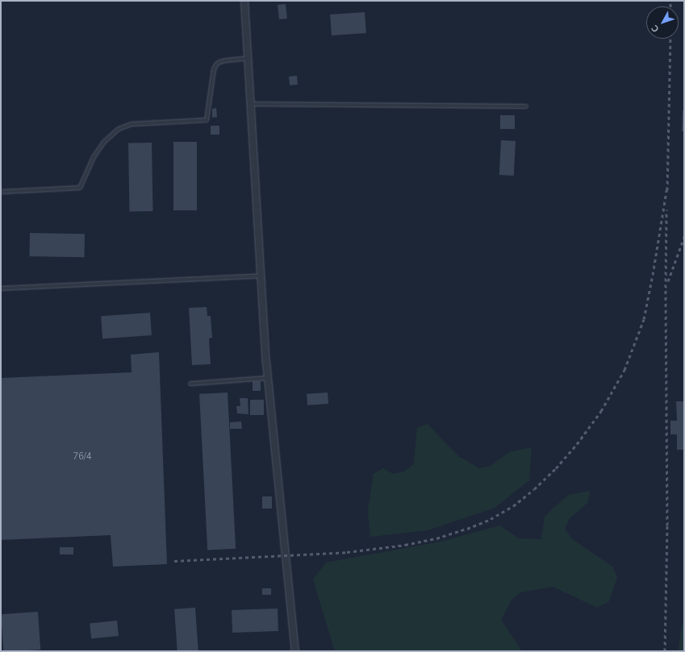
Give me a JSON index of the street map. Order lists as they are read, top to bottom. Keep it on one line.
{"house_numbers":["76/4"],"north":"bottom left"}
